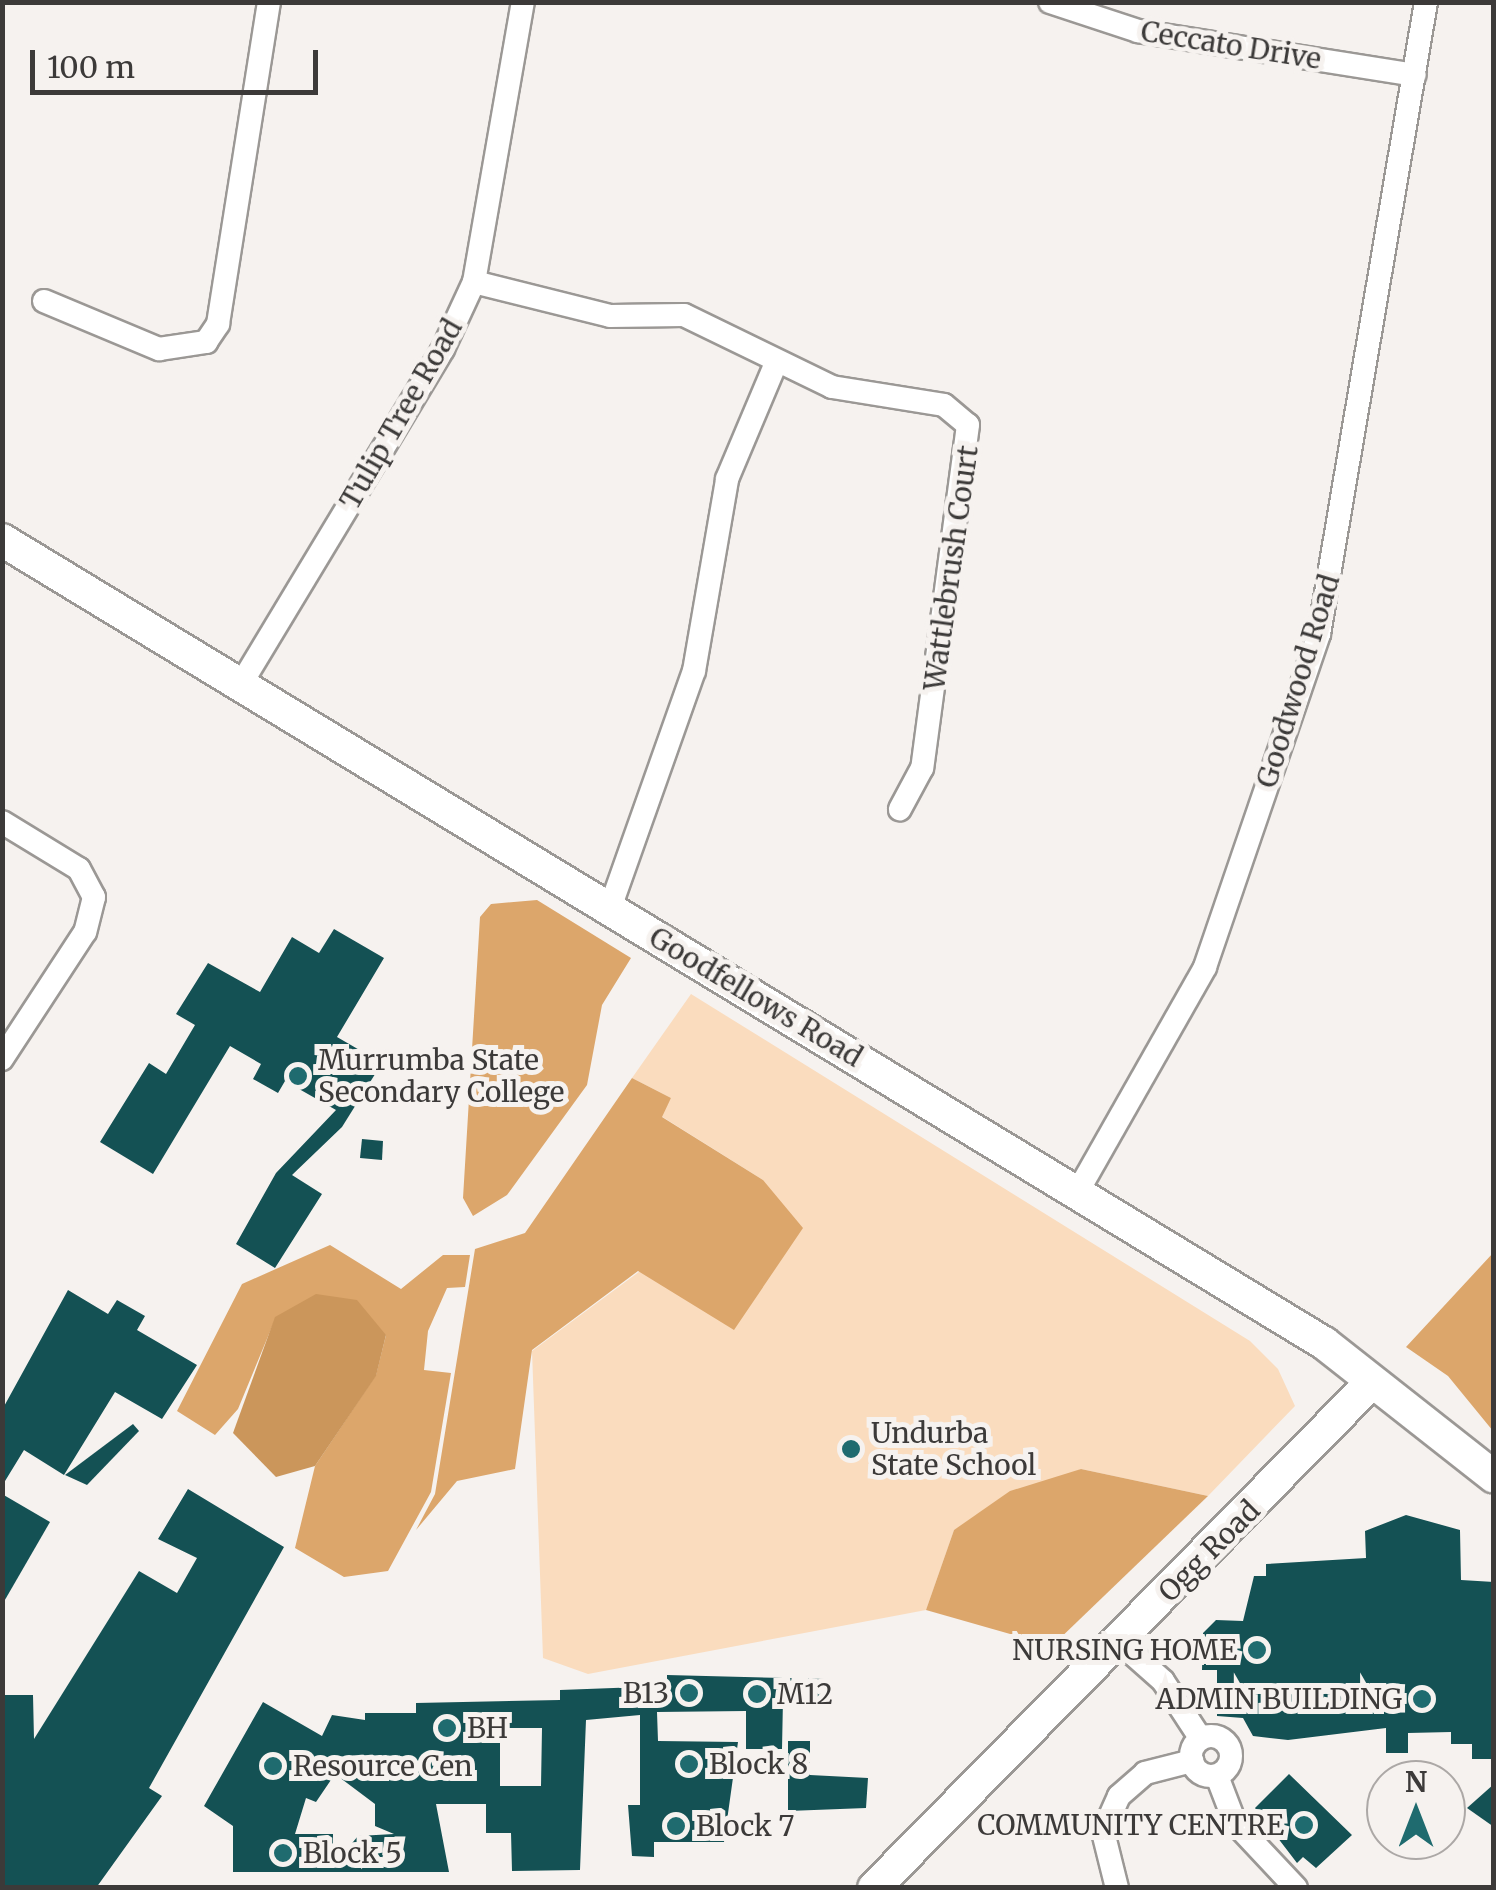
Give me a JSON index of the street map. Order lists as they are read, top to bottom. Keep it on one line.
{"streets":{"street":["Ceccato Drive","Tulip Tree Road","Wattlebrush Court","Goodwood Road","Goodfellows Road","Ogg Road"]},"crossings":[["Ceccato Drive","Goodwood Road"],["Tulip Tree Road","Wattlebrush Court"],["Tulip Tree Road","Goodfellows Road"],["Goodwood Road","Goodfellows Road"],["Goodfellows Road","Ogg Road"]],"places":["Murrumba State Secondary College","Undurba State School","NURSING HOME","B13","M12","ADMIN BUILDING","BH","Block 8","Resource Cen","COMMUNITY CENTRE","Block 7","Block 5"],"scale_bar":"100 m","north":"top"}
